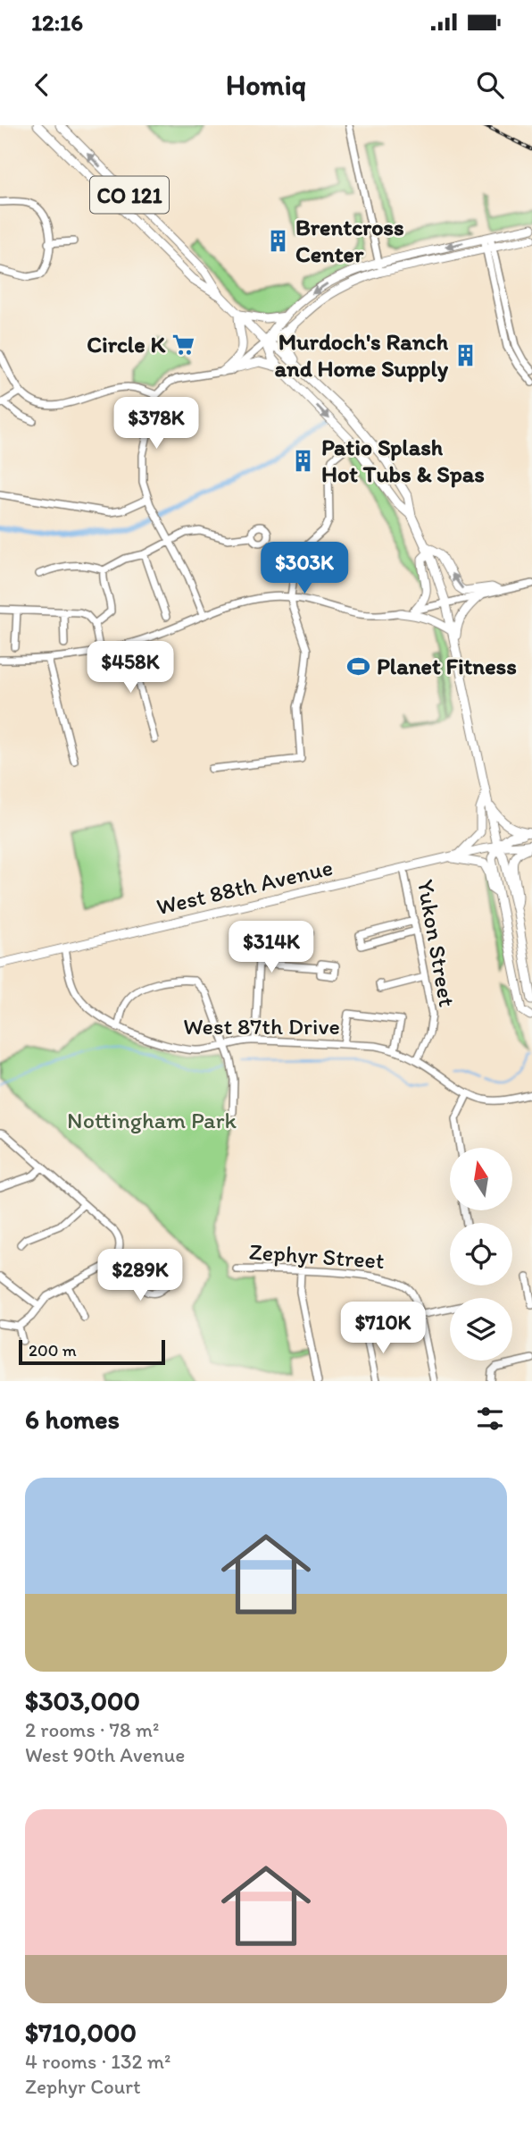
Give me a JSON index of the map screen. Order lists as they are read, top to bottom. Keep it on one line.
{"streets":{"main road":["CO 121","West 88th Avenue"],"street":["Yukon Street","West 87th Drive","Zephyr Street"]},"crossings":[["CO 121","West 88th Avenue"],["West 88th Avenue","Yukon Street"],["West 88th Avenue","West 87th Drive"],["Yukon Street","West 87th Drive"]],"parks":["Nottingham Park"],"places":{"building":["Brentcross Center","Murdoch's Ranch and Home Supply","Patio Splash Hot Tubs & Spas"],"supermarket":["Circle K"],"sports":["Planet Fitness"]},"scale_bar":"200 m","north":"top","page":{"status":"12:16","header":"Homiq","price":["$378K","$303K","$458K","$314K","$289K","$710K"],"scale":"200 m","heading":"6 homes","list":[{"name":"$303,000","note":"2 rooms · 78 m² · West 90th Avenue"},{"name":"$710,000","note":"4 rooms · 132 m² · Zephyr Court"}]}}
